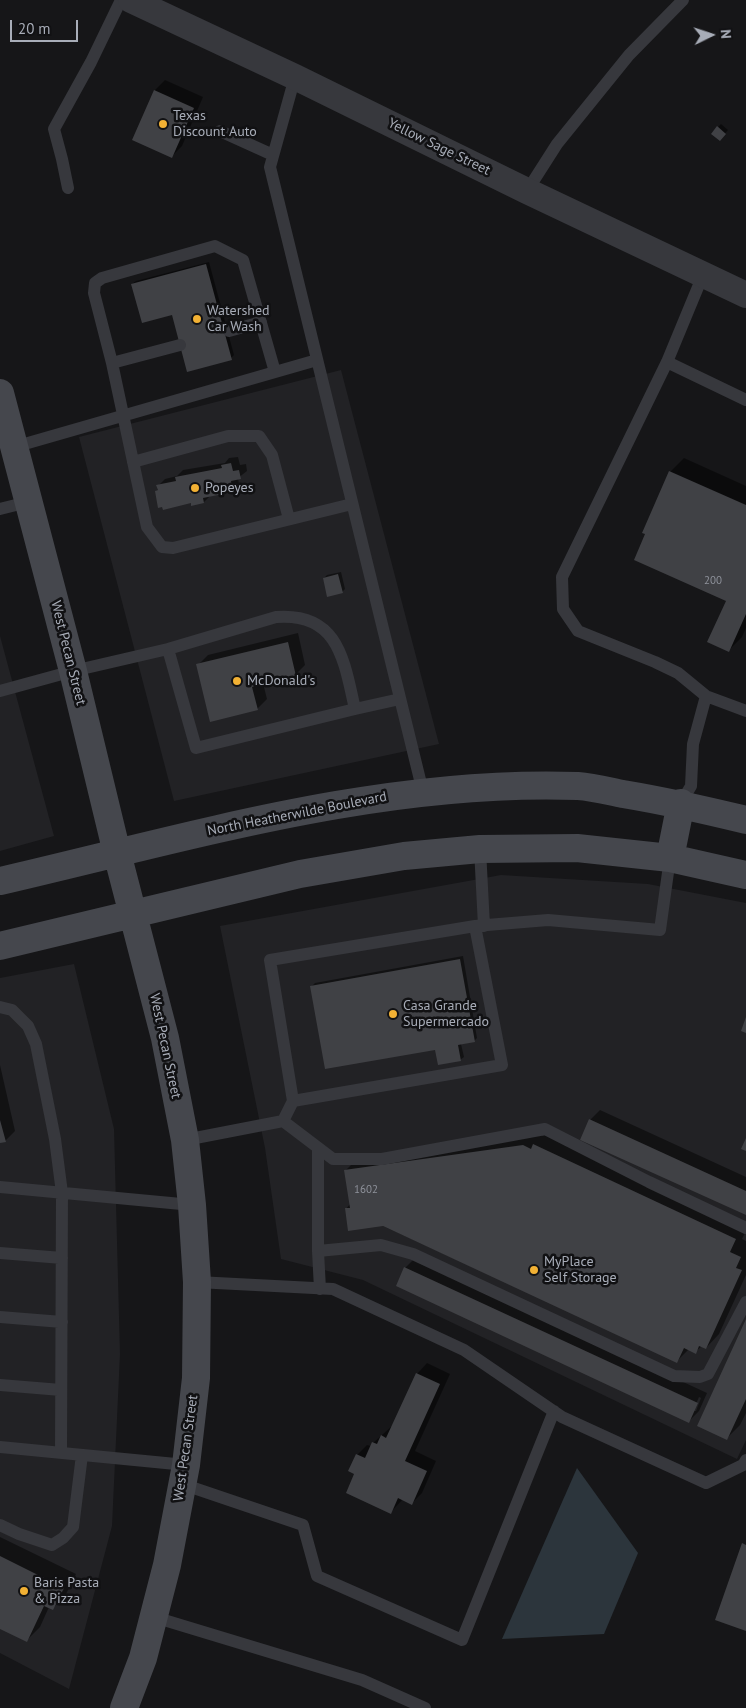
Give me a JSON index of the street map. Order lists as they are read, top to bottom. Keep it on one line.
{"streets":{"main road":["West Pecan Street","North Heatherwilde Boulevard"],"street":["Yellow Sage Street"]},"crossings":[["West Pecan Street","North Heatherwilde Boulevard"]],"places":["Texas Discount Auto","Watershed Car Wash","Popeyes","McDonald's","Casa Grande Supermercado","MyPlace Self Storage","Baris Pasta & Pizza"],"house_numbers":["200","1602"],"scale_bar":"20 m","north":"right"}
